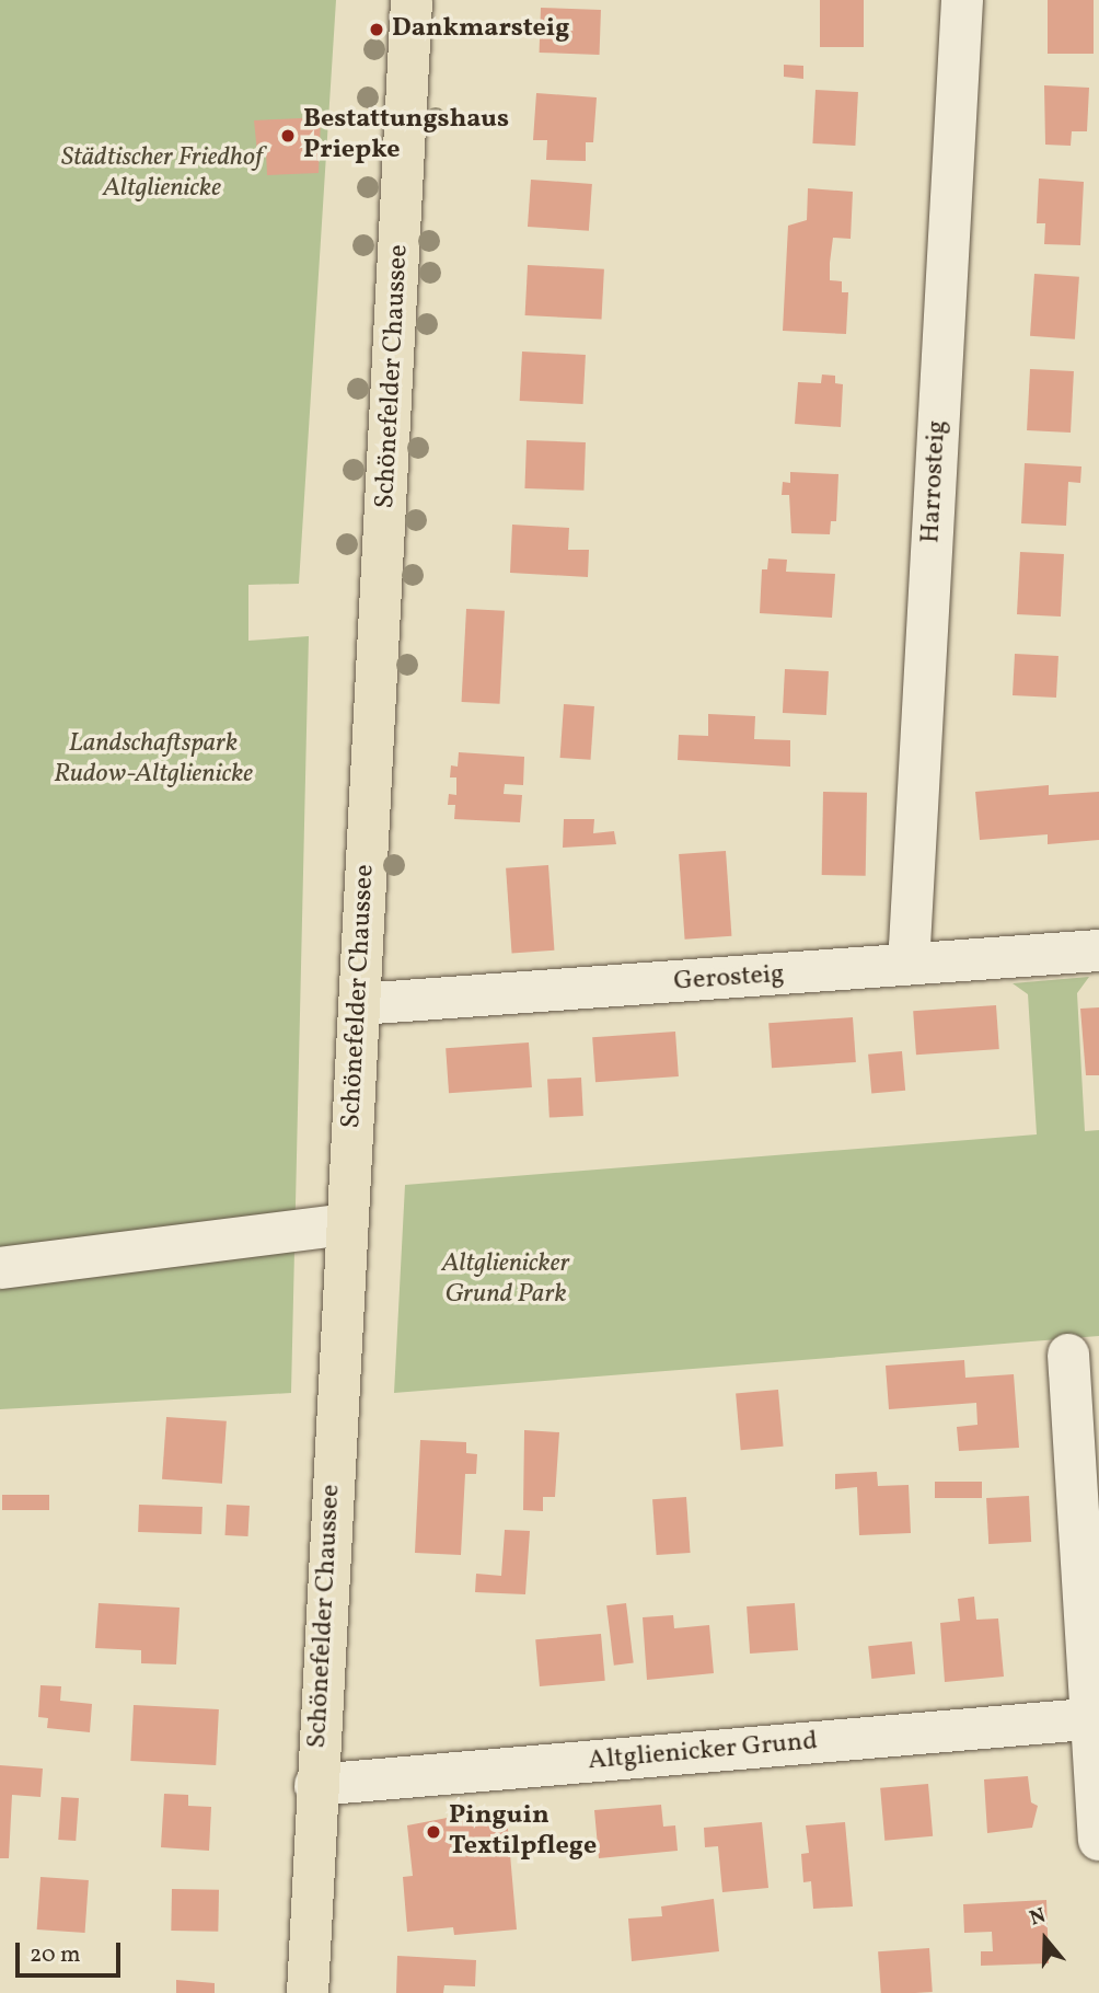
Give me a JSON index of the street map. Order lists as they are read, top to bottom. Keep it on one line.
{"streets":{"main road":["Schönefelder Chaussee"],"street":["Harrosteig","Gerosteig","Altglienicker Grund"]},"crossings":[["Schönefelder Chaussee","Gerosteig"],["Schönefelder Chaussee","Altglienicker Grund"],["Harrosteig","Gerosteig"]],"parks":["Städtischer Friedhof Altglienicke","Landschaftspark Rudow-Altglienicke","Altglienicker Grund Park"],"places":["Dankmarsteig","Bestattungshaus Priepke","Pinguin Textilpflege"],"scale_bar":"20 m","north":"top"}
